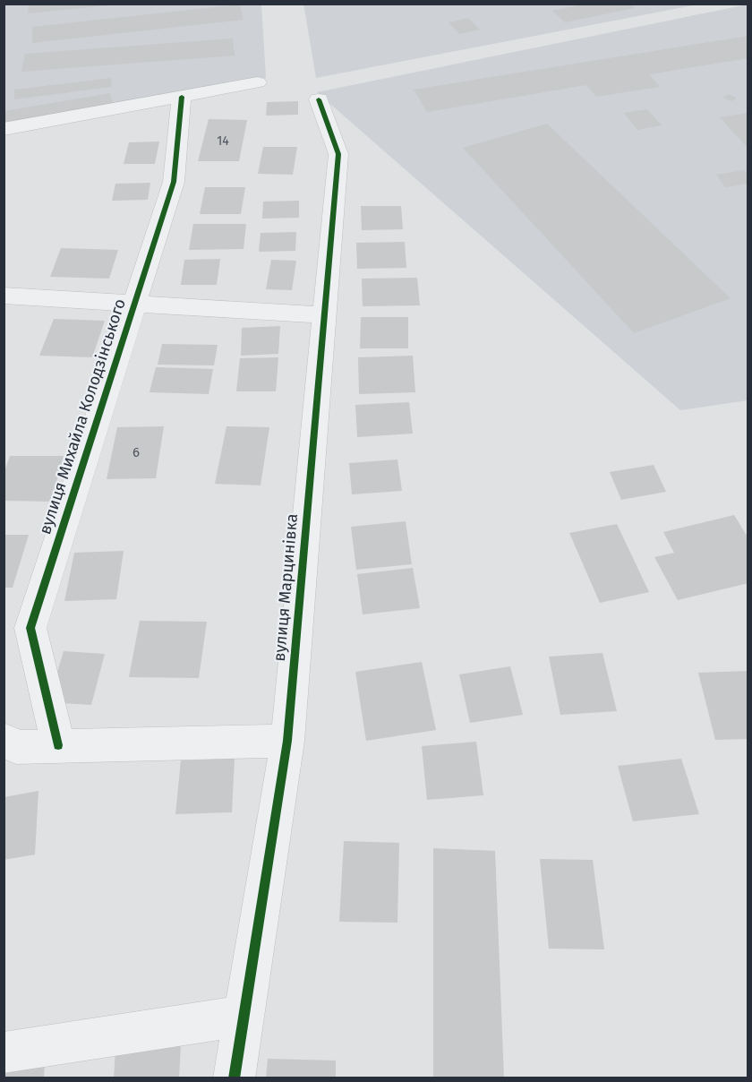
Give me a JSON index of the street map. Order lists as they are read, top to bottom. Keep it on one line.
{"streets":{"street":["вулиця Михайла Колодзінського","вулиця Марцинівка"]},"house_numbers":["14","6"]}
